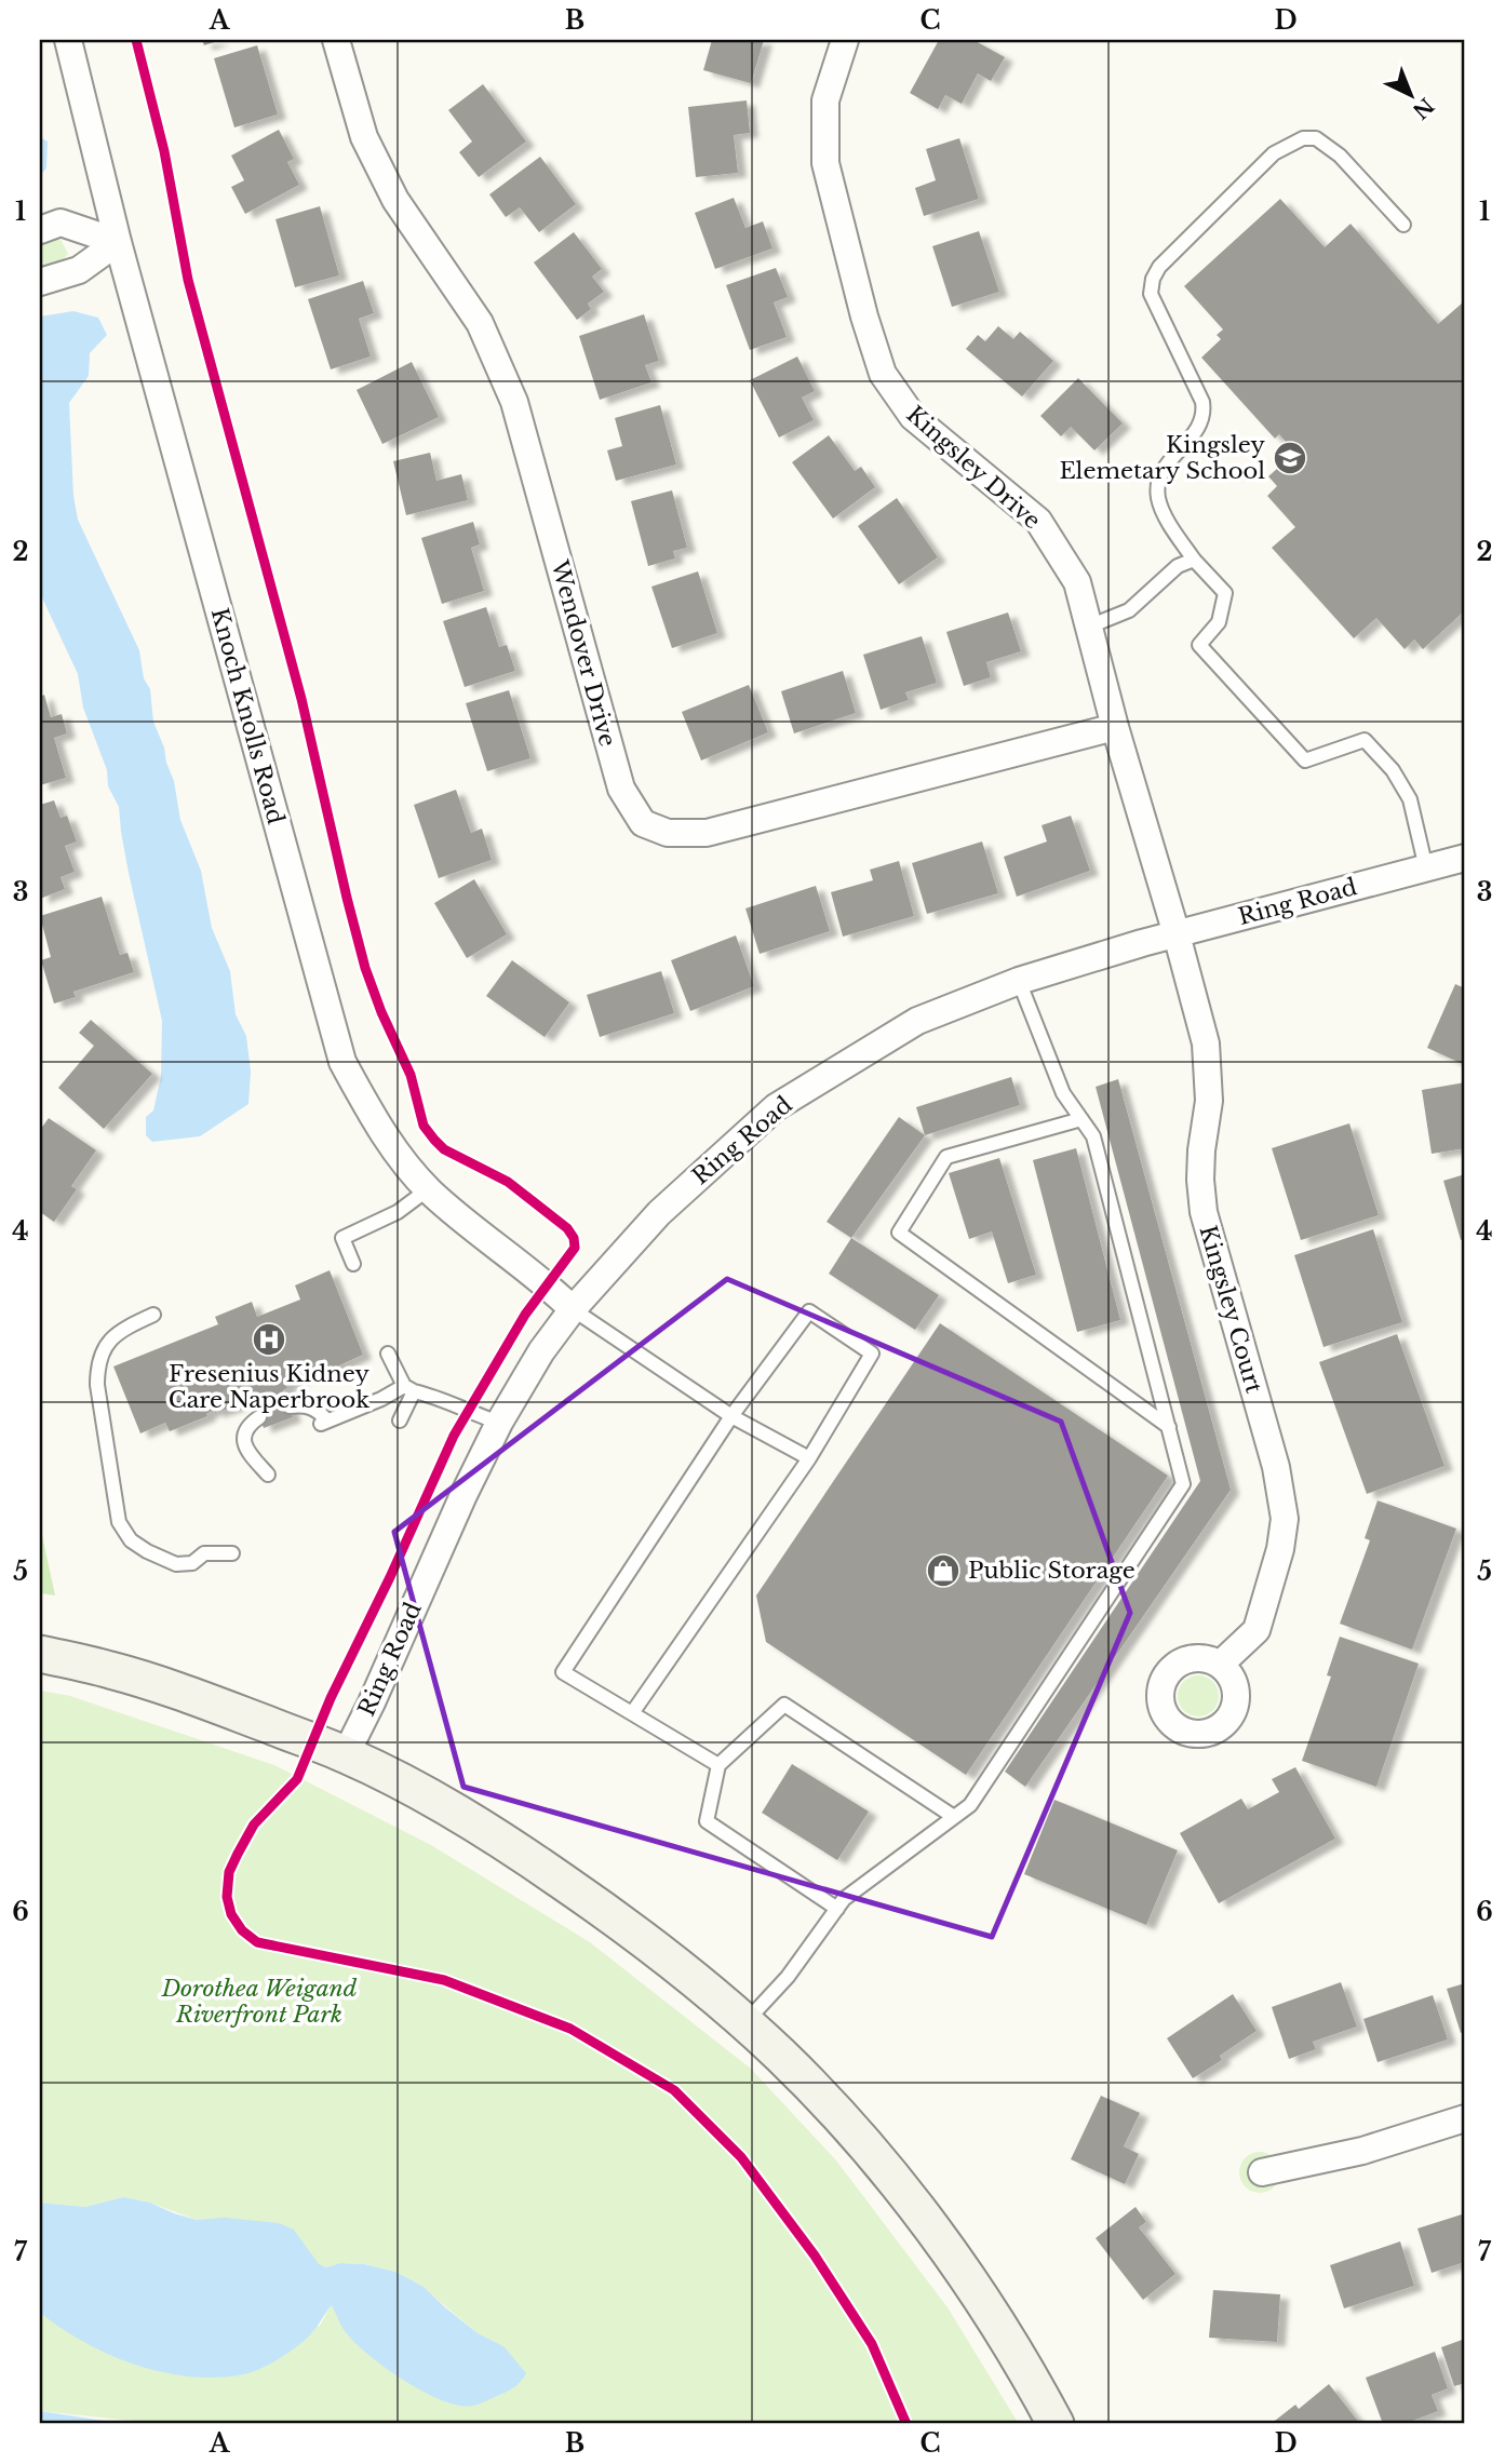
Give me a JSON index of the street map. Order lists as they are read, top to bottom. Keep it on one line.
{"streets":{"street":["Kingsley Drive","Wendover Drive","Knoch Knolls Road","Ring Road","Kingsley Court"]},"crossings":[["Kingsley Drive","Wendover Drive"],["Kingsley Drive","Ring Road"],["Kingsley Drive","Kingsley Court"],["Knoch Knolls Road","Ring Road"],["Ring Road","Kingsley Court"]],"parks":["Dorothea Weigand Riverfront Park"],"places":{"school or university":["Kingsley Elemetary School"],"hospital":["Fresenius Kidney Care Naperbrook"],"shop":["Public Storage"]},"north":"bottom right","grid":{"columns":["A","B","C","D"],"rows":["1","2","3","4","5","6","7"]}}
